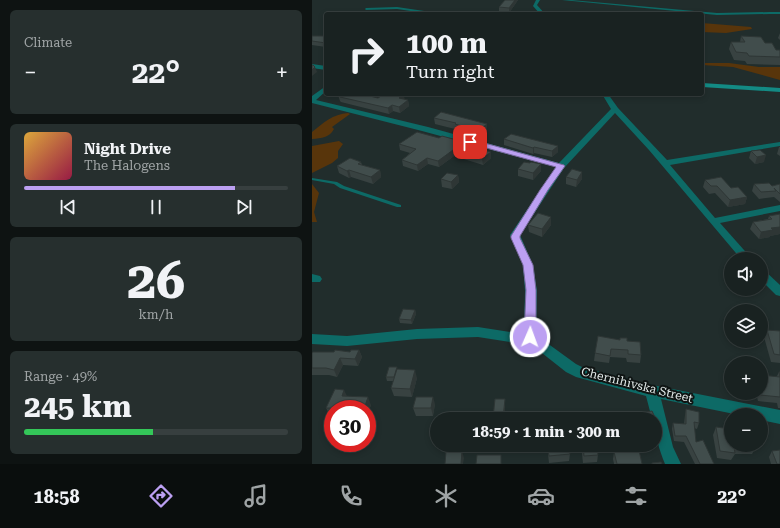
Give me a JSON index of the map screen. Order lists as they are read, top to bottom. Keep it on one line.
{"streets":{"street":["Chernihivska Street"]},"page":{"tile":["Climate",["26","km/h"],["Range · 49%","245 km"]],"turn":["100 m","Turn right"],"heat":["−","22°","+"],"song":["Night Drive","The Halogens"],"map_buttons":["+","−"],"limit":"30","trip":"18:59 · 1 min · 300 m","tabs":["18:58","22°"]}}
